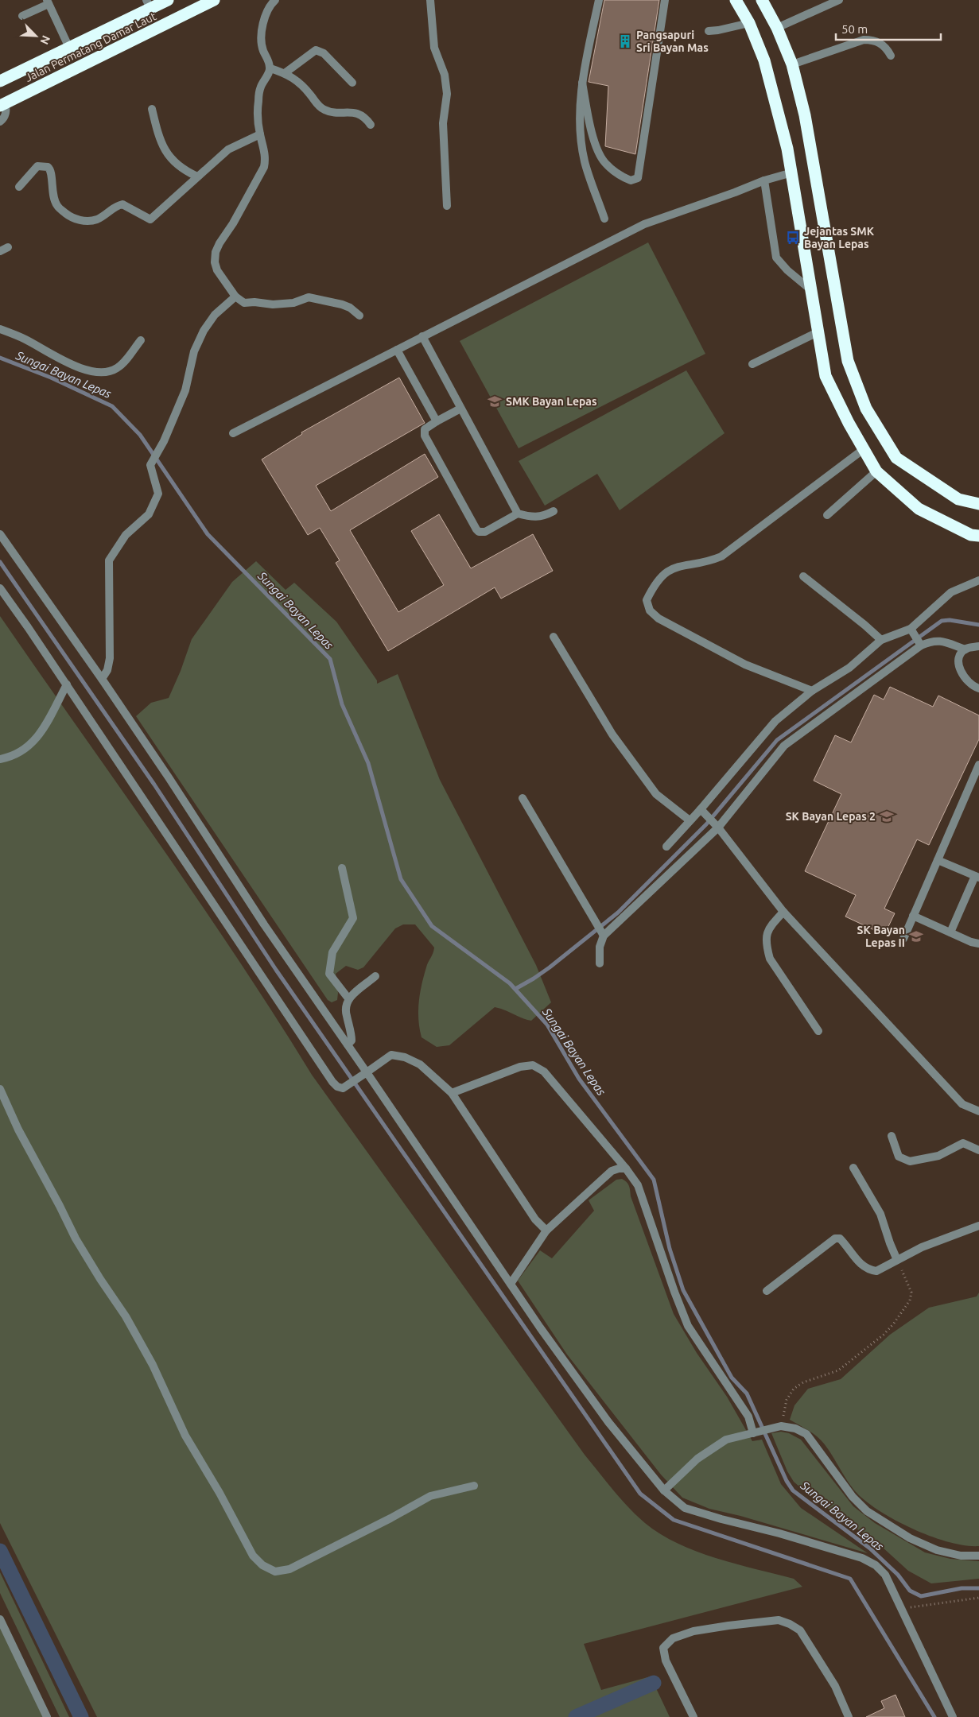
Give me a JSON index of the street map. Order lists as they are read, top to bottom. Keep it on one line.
{"streets":{"highway":["Jalan Permatang Damar Laut"]},"water":["Sungai Bayan Lepas"],"places":{"building":["Pangsapuri Sri Bayan Mas"],"bus stop":["Jejantas SMK Bayan Lepas"],"school or university":["SMK Bayan Lepas","SK Bayan Lepas 2","SK Bayan Lepas II"]},"scale_bar":"50 m","north":"bottom right"}
